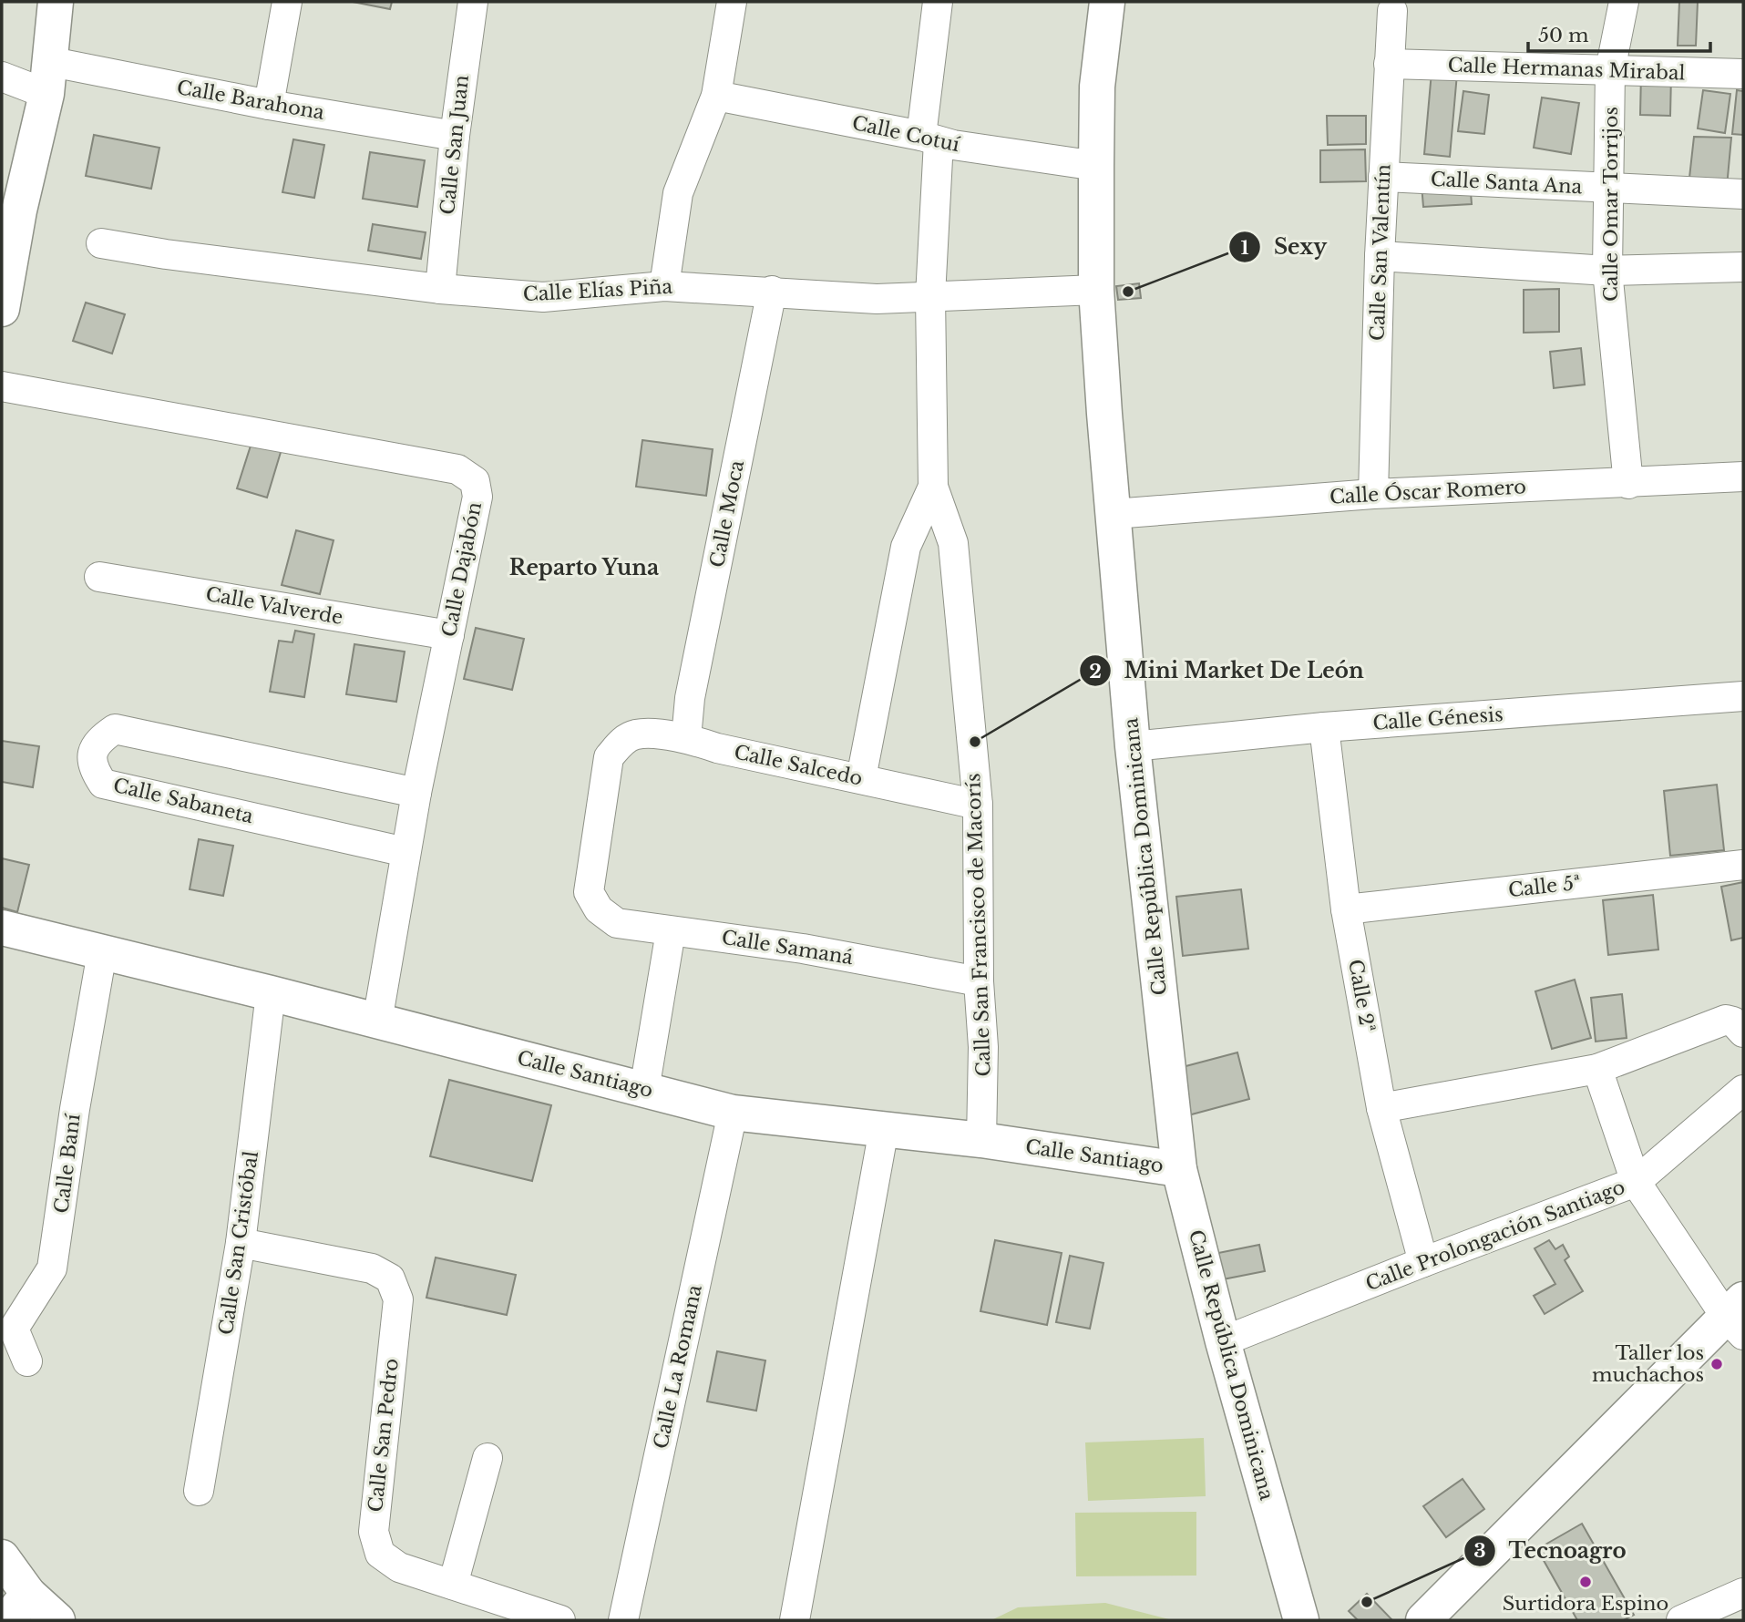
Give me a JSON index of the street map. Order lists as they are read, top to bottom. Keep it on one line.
{"streets":{"street":["Calle Hermanas Mirabal","Calle Barahona","Calle Cotuí","Calle San Juan","Calle Santa Ana","Calle Omar Torrijos","Calle San Valentín","Calle Elías Piña","Calle Óscar Romero","Calle Moca","Calle Dajabón","Calle Valverde","Calle Génesis","Calle Salcedo","Calle Sabaneta","Calle República Dominicana","Calle 5ª","Calle San Francisco de Macorís","Calle Samaná","Calle 2ª","Calle Santiago","Calle Baní","Calle Prolongación Santiago","Calle San Cristóbal","Calle La Romana","Calle San Pedro"]},"crossings":[["Calle Hermanas Mirabal","Calle Omar Torrijos"],["Calle Hermanas Mirabal","Calle San Valentín"],["Calle Barahona","Calle San Juan"],["Calle Cotuí","Calle República Dominicana"],["Calle Cotuí","Calle San Francisco de Macorís"],["Calle San Juan","Calle Elías Piña"],["Calle Santa Ana","Calle Omar Torrijos"],["Calle Santa Ana","Calle San Valentín"],["Calle Omar Torrijos","Calle Óscar Romero"],["Calle San Valentín","Calle Óscar Romero"],["Calle Elías Piña","Calle Moca"],["Calle Elías Piña","Calle República Dominicana"],["Calle Elías Piña","Calle San Francisco de Macorís"],["Calle Óscar Romero","Calle República Dominicana"],["Calle Moca","Calle Salcedo"],["Calle Dajabón","Calle Valverde"],["Calle Dajabón","Calle Sabaneta"],["Calle Dajabón","Calle Santiago"],["Calle Génesis","Calle República Dominicana"],["Calle Génesis","Calle 2ª"],["Calle Salcedo","Calle San Francisco de Macorís"],["Calle Salcedo","Calle Samaná"],["Calle República Dominicana","Calle Santiago"],["Calle República Dominicana","Calle Prolongación Santiago"],["Calle 5ª","Calle 2ª"],["Calle San Francisco de Macorís","Calle Samaná"],["Calle San Francisco de Macorís","Calle Santiago"],["Calle 2ª","Calle Prolongación Santiago"],["Calle Santiago","Calle Baní"],["Calle Santiago","Calle San Cristóbal"],["Calle Santiago","Calle La Romana"],["Calle San Cristóbal","Calle San Pedro"]],"districts":["Reparto Yuna"],"places":["Sexy","Mini Market De León","Taller los muchachos","Surtidora Espino","Tecnoagro"],"scale_bar":"50 m"}
